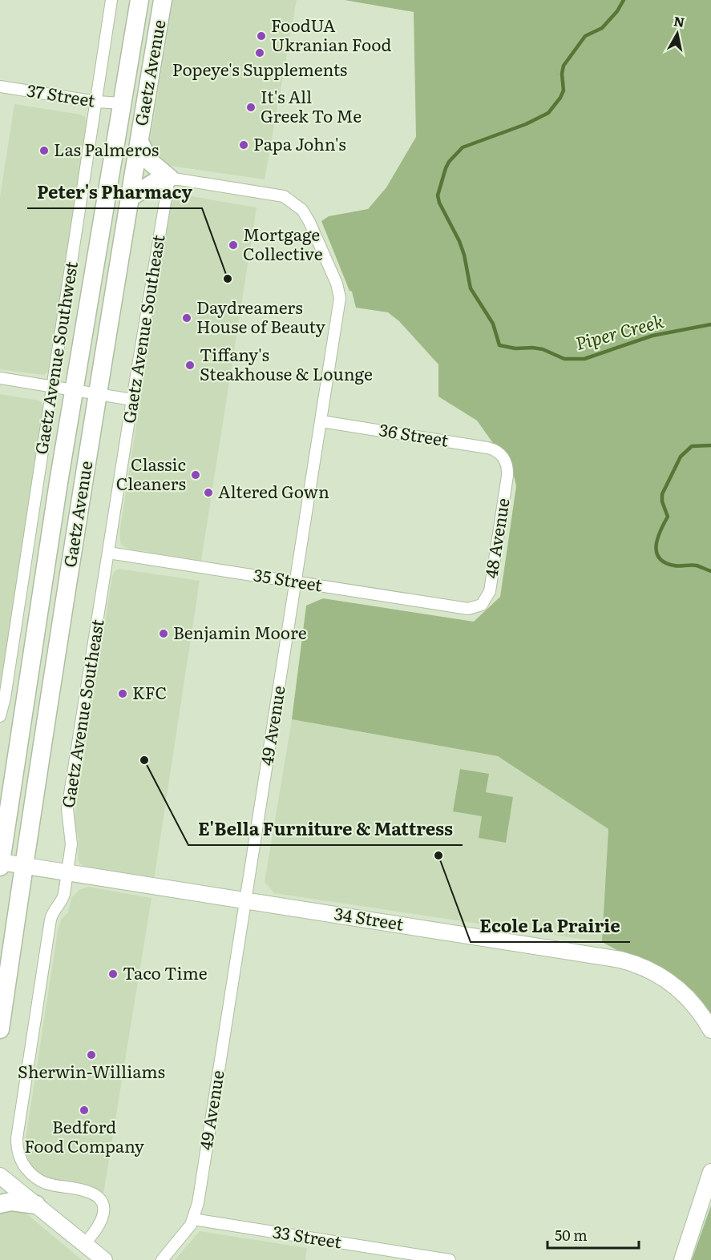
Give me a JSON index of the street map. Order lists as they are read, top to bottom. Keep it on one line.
{"streets":{"main road":["Gaetz Avenue"],"street":["37 Street","Gaetz Avenue Southeast","Gaetz Avenue Southwest","36 Street","48 Avenue","35 Street","49 Avenue","34 Street","33 Street"]},"crossings":[["Gaetz Avenue","37 Street"],["Gaetz Avenue","34 Street"],["37 Street","Gaetz Avenue Southwest"],["Gaetz Avenue Southeast","35 Street"],["Gaetz Avenue Southeast","49 Avenue"],["Gaetz Avenue Southeast","34 Street"],["36 Street","48 Avenue"],["36 Street","49 Avenue"],["48 Avenue","35 Street"],["35 Street","49 Avenue"],["49 Avenue","34 Street"],["49 Avenue","33 Street"]],"water":["Piper Creek"],"places":["FoodUA Ukranian Food","Popeye's Supplements","It's All Greek To Me","Papa John's","Las Palmeros","Mortgage Collective","Peter's Pharmacy","Daydreamers House of Beauty","Tiffany's Steakhouse & Lounge","Classic Cleaners","Altered Gown","Benjamin Moore","KFC","E'Bella Furniture & Mattress","Ecole La Prairie","Taco Time","Sherwin-Williams","Bedford Food Company"],"scale_bar":"50 m","north":"top"}
